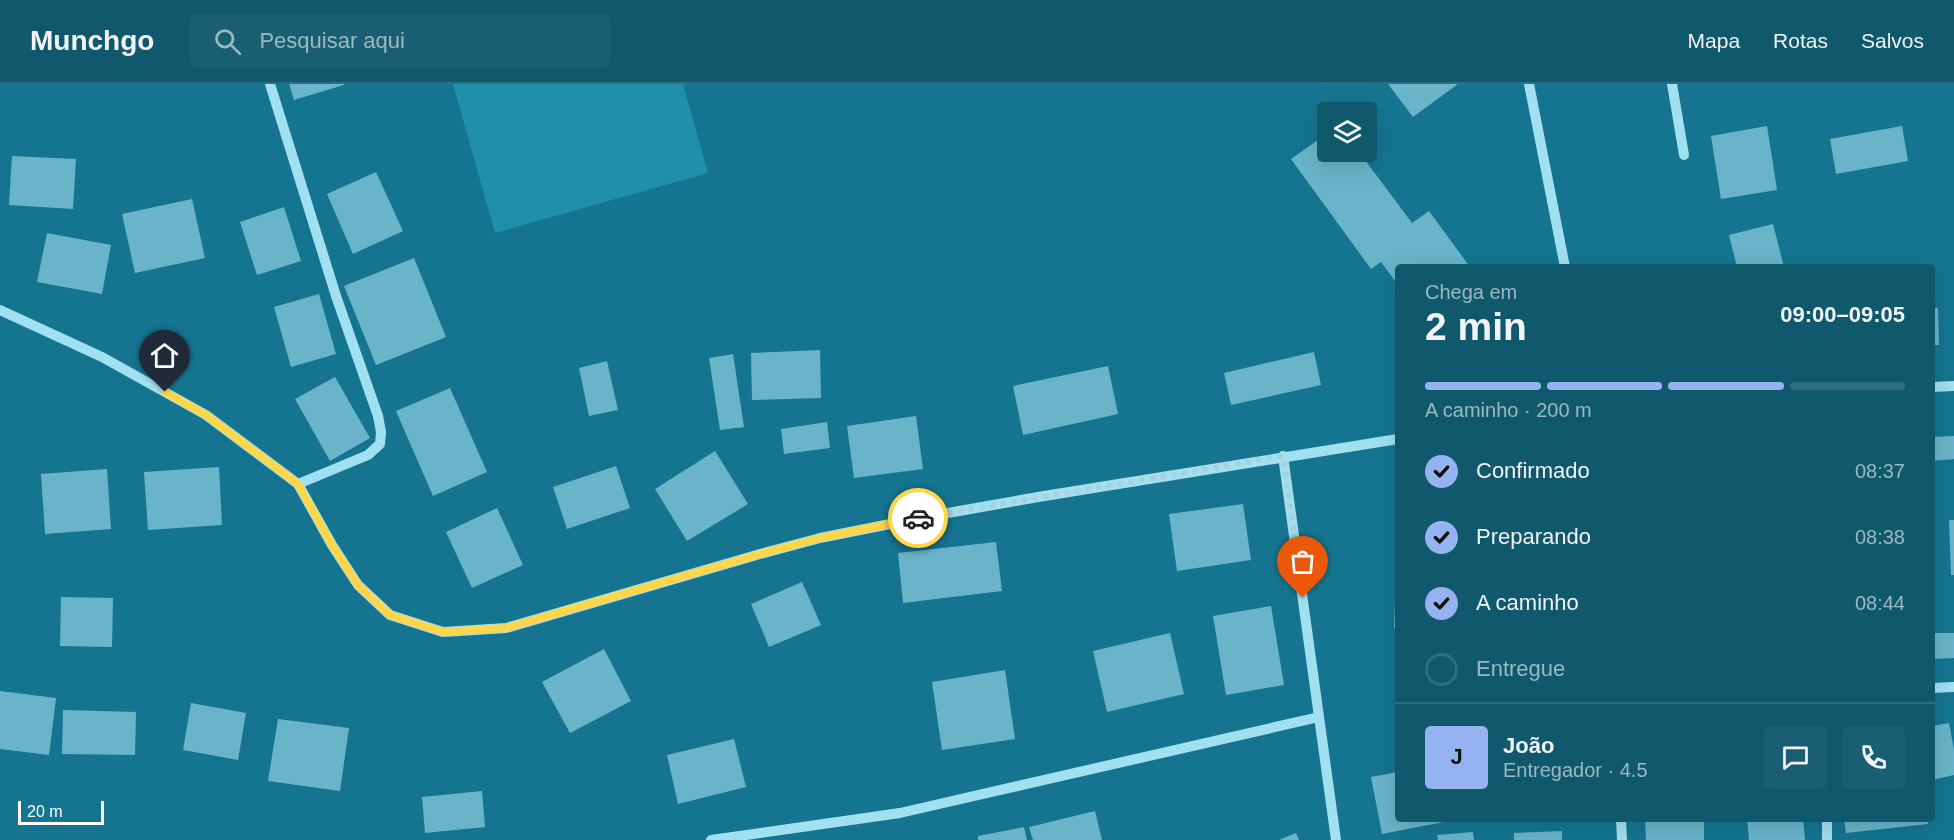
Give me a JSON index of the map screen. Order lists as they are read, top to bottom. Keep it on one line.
{"scale_bar":"20 m","page":{"header":"Munchgo","search":"Pesquisar aqui","nav":["Mapa","Rotas","Salvos"],"heading":["2 min","Chega em","09:00–09:05"],"panel":["João","Entregador · 4.5"],"bar":"A caminho · 200 m","list":[["Confirmado","08:37"],["Preparando","08:38"],["A caminho","08:44"],"Entregue"],"round":"J","scale":"20 m"}}
